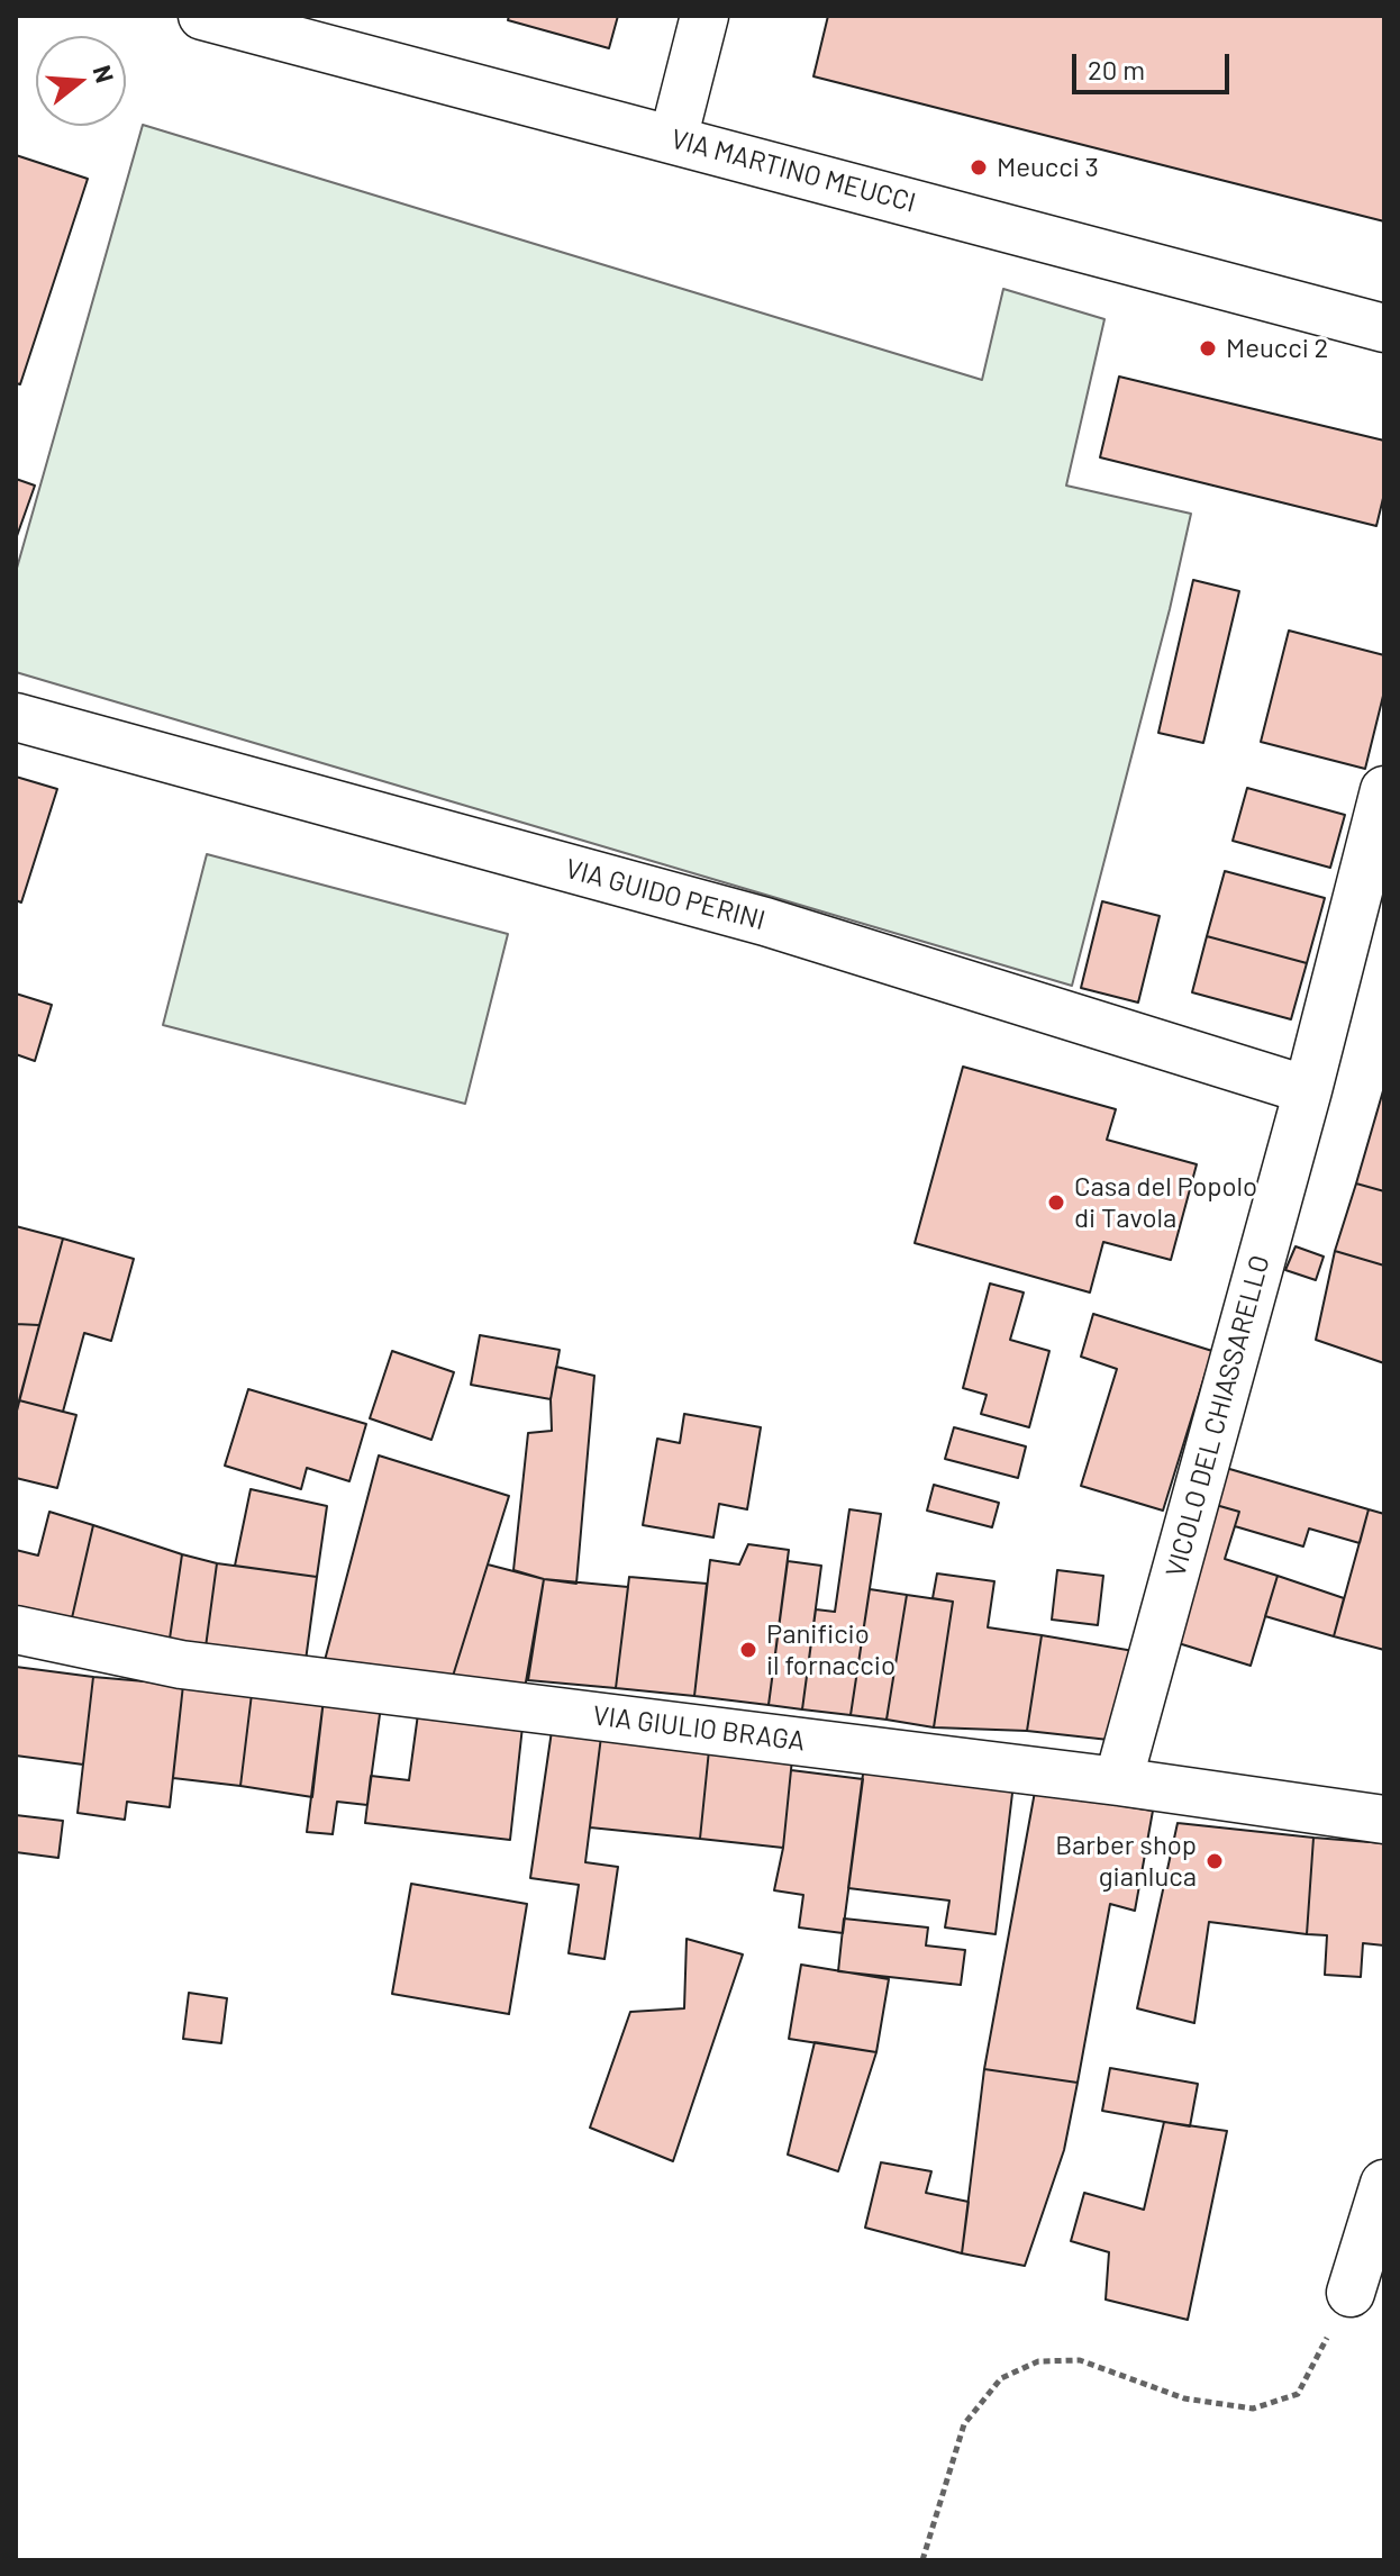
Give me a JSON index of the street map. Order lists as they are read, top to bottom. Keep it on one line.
{"streets":{"street":["VIA MARTINO MEUCCI","VIA GUIDO PERINI","VICOLO DEL CHIASSARELLO","VIA GIULIO BRAGA"]},"crossings":[["VIA GUIDO PERINI","VICOLO DEL CHIASSARELLO"],["VICOLO DEL CHIASSARELLO","VIA GIULIO BRAGA"]],"places":["Meucci 3","Meucci 2","Casa del Popolo di Tavola","Panificio il fornaccio","Barber shop gianluca"],"scale_bar":"20 m","north":"right"}
